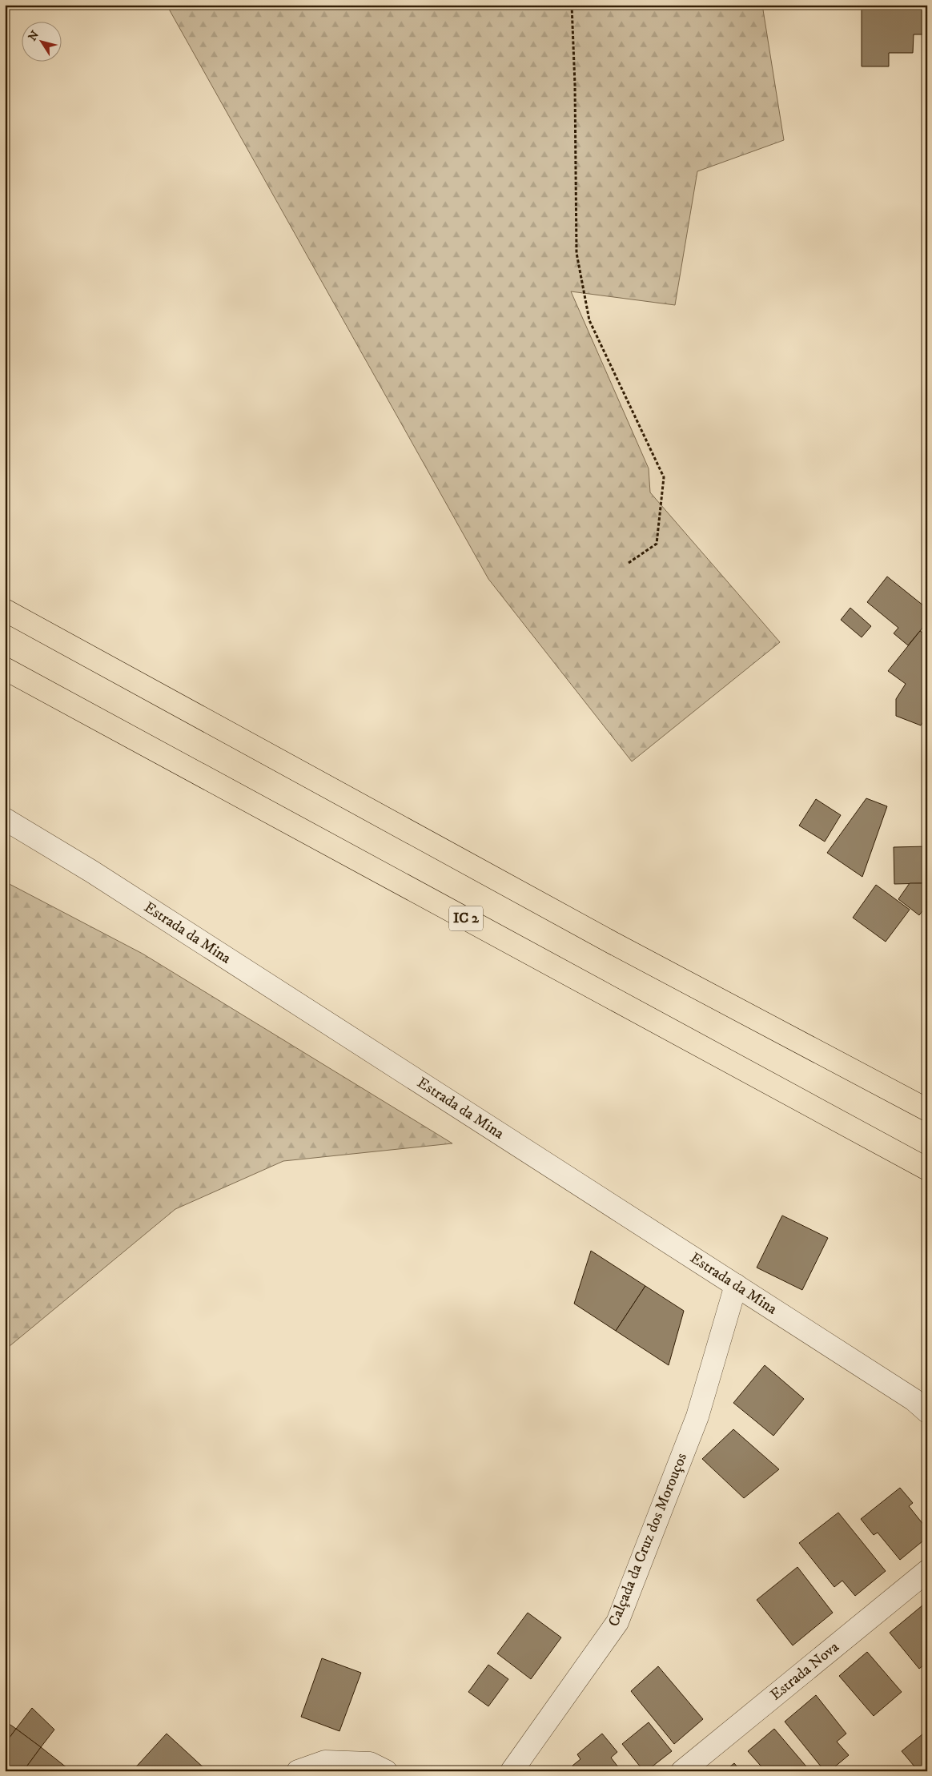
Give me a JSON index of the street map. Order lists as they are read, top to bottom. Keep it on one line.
{"streets":{"highway":["IC 2"],"street":["Estrada da Mina","Calçada da Cruz dos Morouços","Estrada Nova"]},"crossings":[["Estrada da Mina","Calçada da Cruz dos Morouços"]],"north":"top left"}
